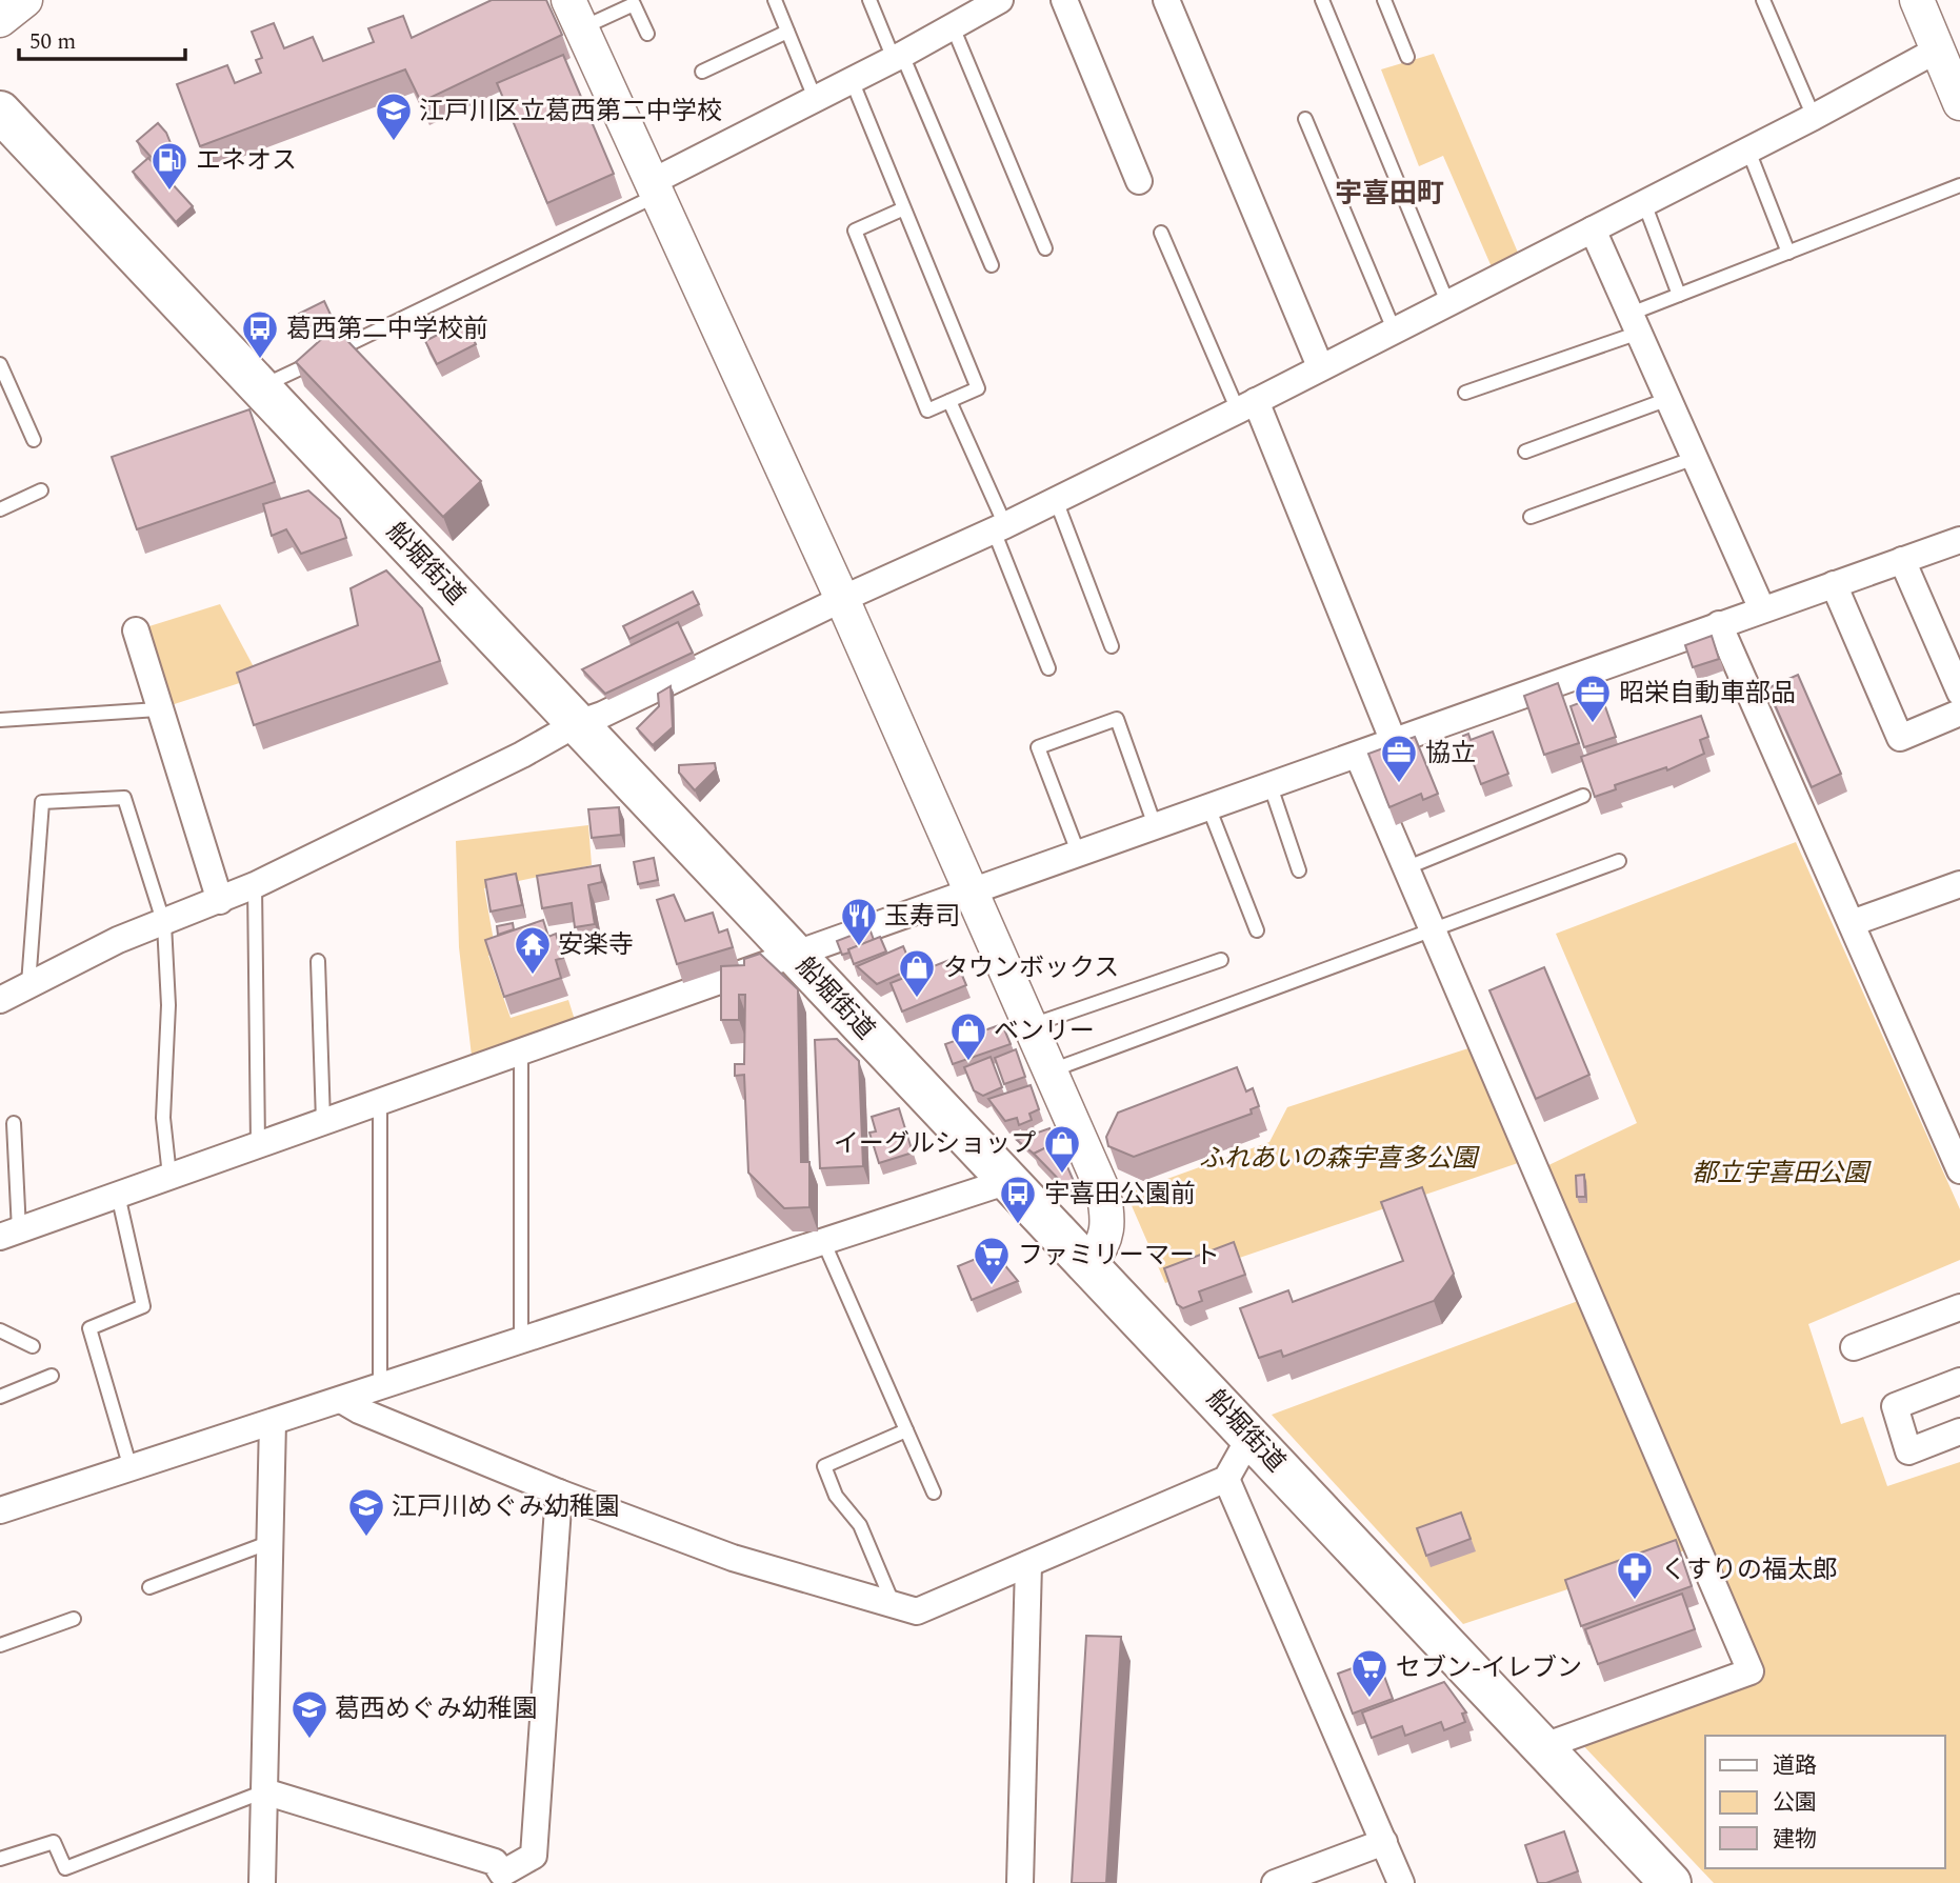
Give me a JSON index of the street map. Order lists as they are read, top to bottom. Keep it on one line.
{"streets":{"main road":["船堀街道"]},"districts":["宇喜田町"],"parks":["ふれあいの森宇喜多公園","都立宇喜田公園"],"places":{"school or university":["江戸川区立葛西第二中学校","江戸川めぐみ幼稚園","葛西めぐみ幼稚園"],"fuel station":["エネオス"],"bus stop":["葛西第二中学校前","宇喜田公園前"],"office":["昭栄自動車部品","協立"],"restaurant":["玉寿司"],"temple":["安楽寺"],"shop":["タウンボックス","ベンリー","イーグルショップ"],"supermarket":["ファミリーマート","セブン-イレブン"],"pharmacy":["くすりの福太郎"]},"legend":["道路","公園","建物"],"scale_bar":"50 m"}
